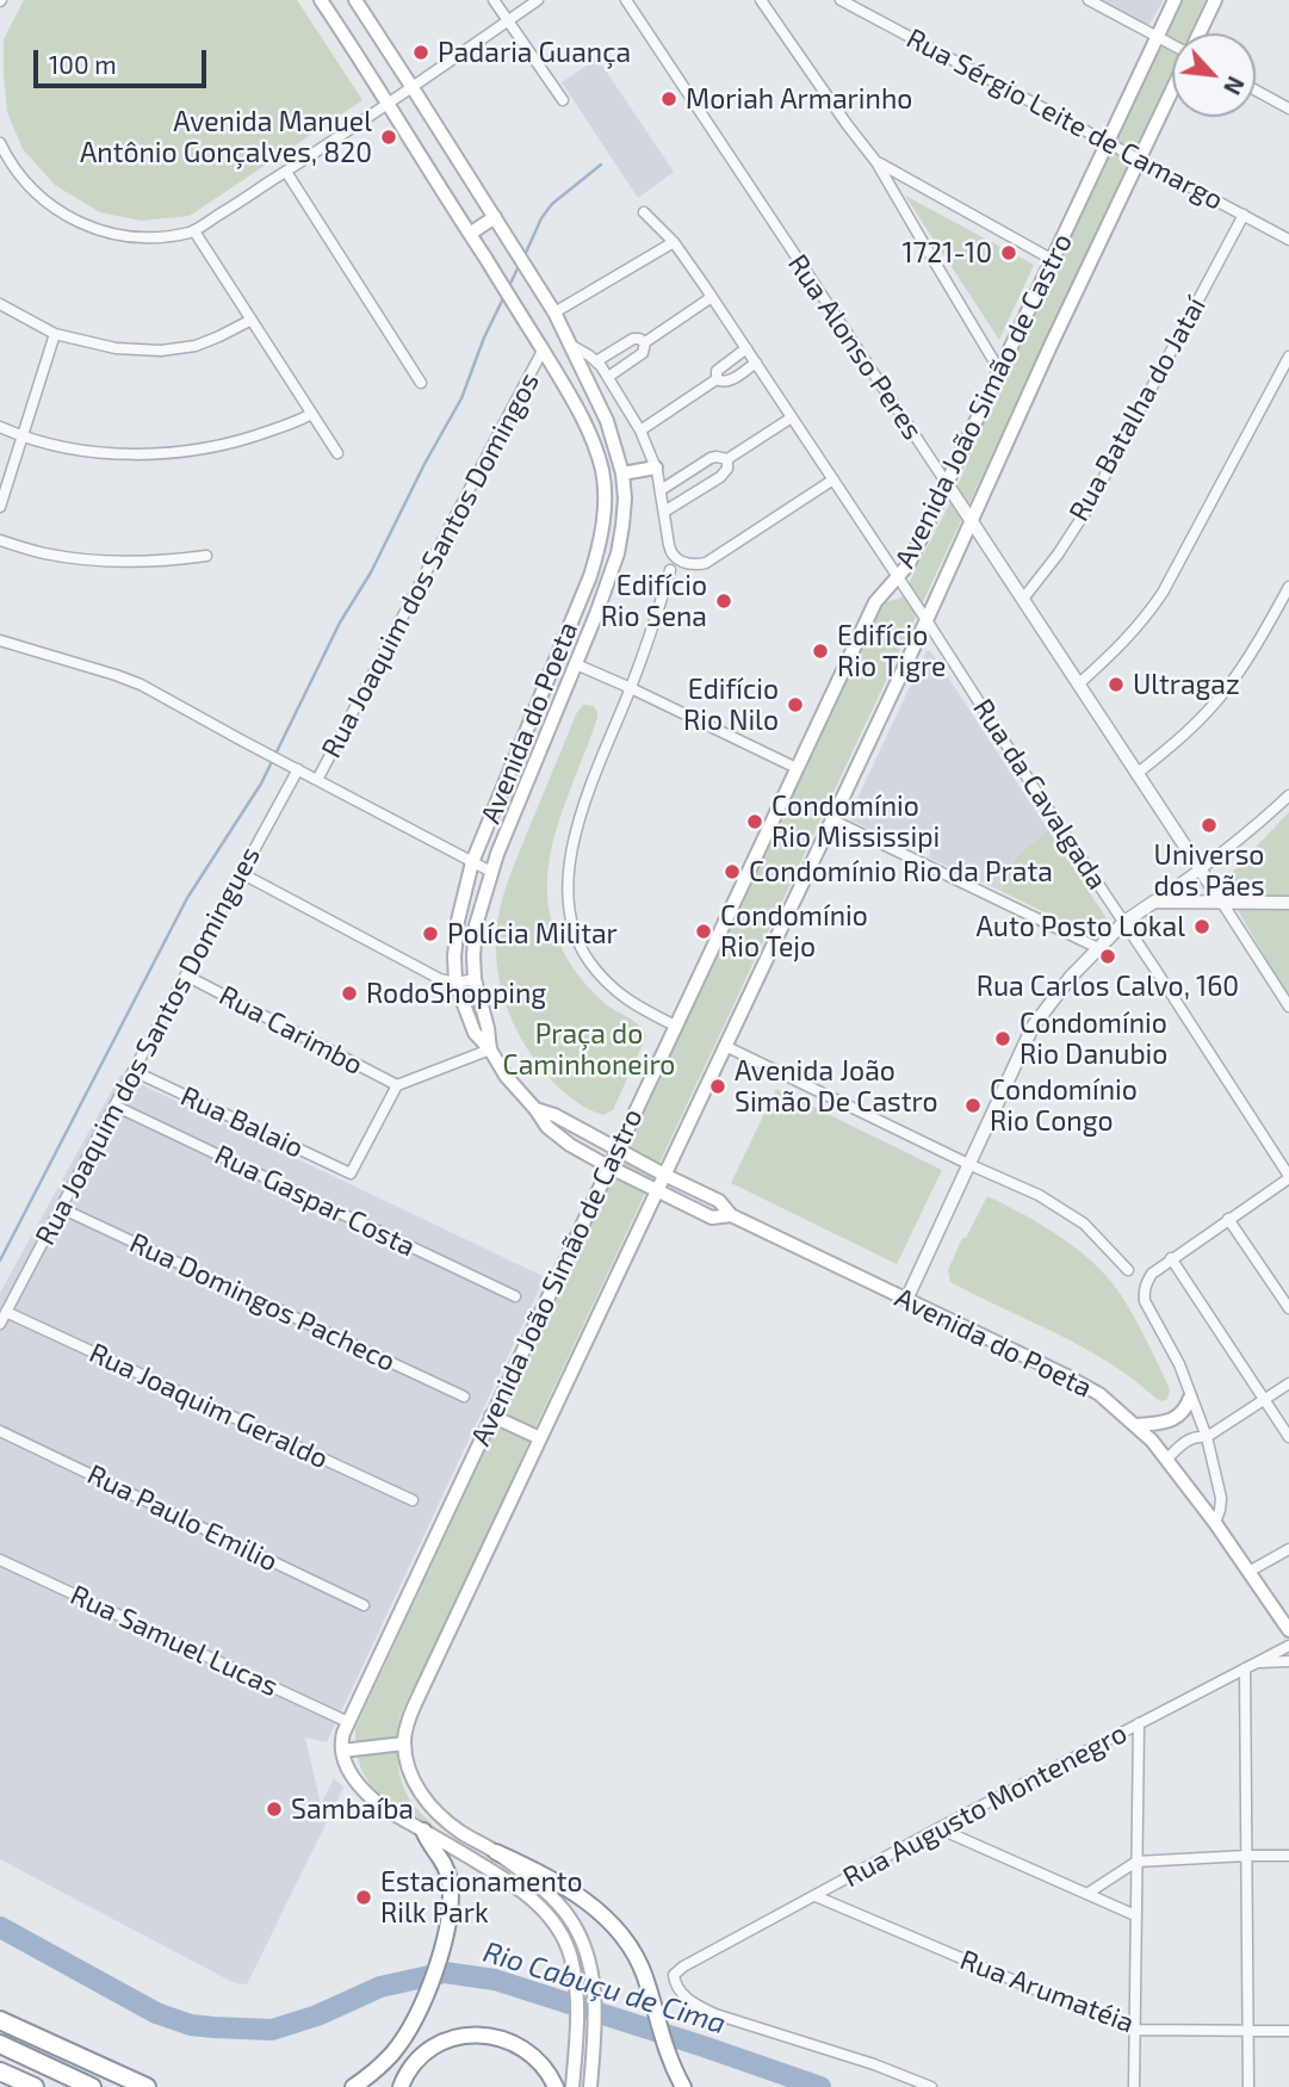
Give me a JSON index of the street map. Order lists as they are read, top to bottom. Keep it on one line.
{"streets":{"main road":["Avenida João Simão de Castro","Avenida do Poeta"],"street":["Rua Sérgio Leite de Camargo","Rua Alonso Peres","Rua Batalha do Jataí","Rua Joaquim dos Santos Domingos","Rua da Cavalgada","Rua Carimbo","Rua Joaquim dos Santos Domingues","Rua Balaio","Rua Gaspar Costa","Rua Domingos Pacheco","Rua Joaquim Geraldo","Rua Paulo Emilio","Rua Samuel Lucas","Rua Augusto Montenegro","Rua Arumatéia"]},"crossings":[["Rua Sérgio Leite de Camargo","Avenida João Simão de Castro"],["Rua Sérgio Leite de Camargo","Rua Batalha do Jataí"],["Rua Alonso Peres","Avenida João Simão de Castro"],["Rua Alonso Peres","Rua Batalha do Jataí"],["Avenida João Simão de Castro","Avenida do Poeta"],["Avenida João Simão de Castro","Rua da Cavalgada"],["Avenida João Simão de Castro","Rua Samuel Lucas"],["Rua Joaquim dos Santos Domingos","Avenida do Poeta"],["Avenida do Poeta","Rua da Cavalgada"],["Rua Carimbo","Rua Joaquim dos Santos Domingues"],["Rua Carimbo","Rua Balaio"],["Rua Joaquim dos Santos Domingues","Rua Balaio"],["Rua Joaquim dos Santos Domingues","Rua Gaspar Costa"],["Rua Joaquim dos Santos Domingues","Rua Domingos Pacheco"],["Rua Joaquim dos Santos Domingues","Rua Joaquim Geraldo"],["Rua Augusto Montenegro","Rua Arumatéia"]],"water":["Rio Cabuçu de Cima"],"parks":["Praça do Caminhoneiro"],"places":["Padaria Guança","Moriah Armarinho","Avenida Manuel Antônio Gonçalves, 820","1721-10","Edifício Rio Sena","Edifício Rio Tigre","Ultragaz","Edifício Rio Nilo","Condomínio Rio Mississipi","Universo dos Pães","Condomínio Rio da Prata","Auto Posto Lokal","Condomínio Rio Tejo","Polícia Militar","Rua Carlos Calvo, 160","RodoShopping","Condomínio Rio Danubio","Avenida João Simão De Castro","Condomínio Rio Congo","Sambaíba","Estacionamento Rilk Park"],"scale_bar":"100 m","north":"bottom right"}
